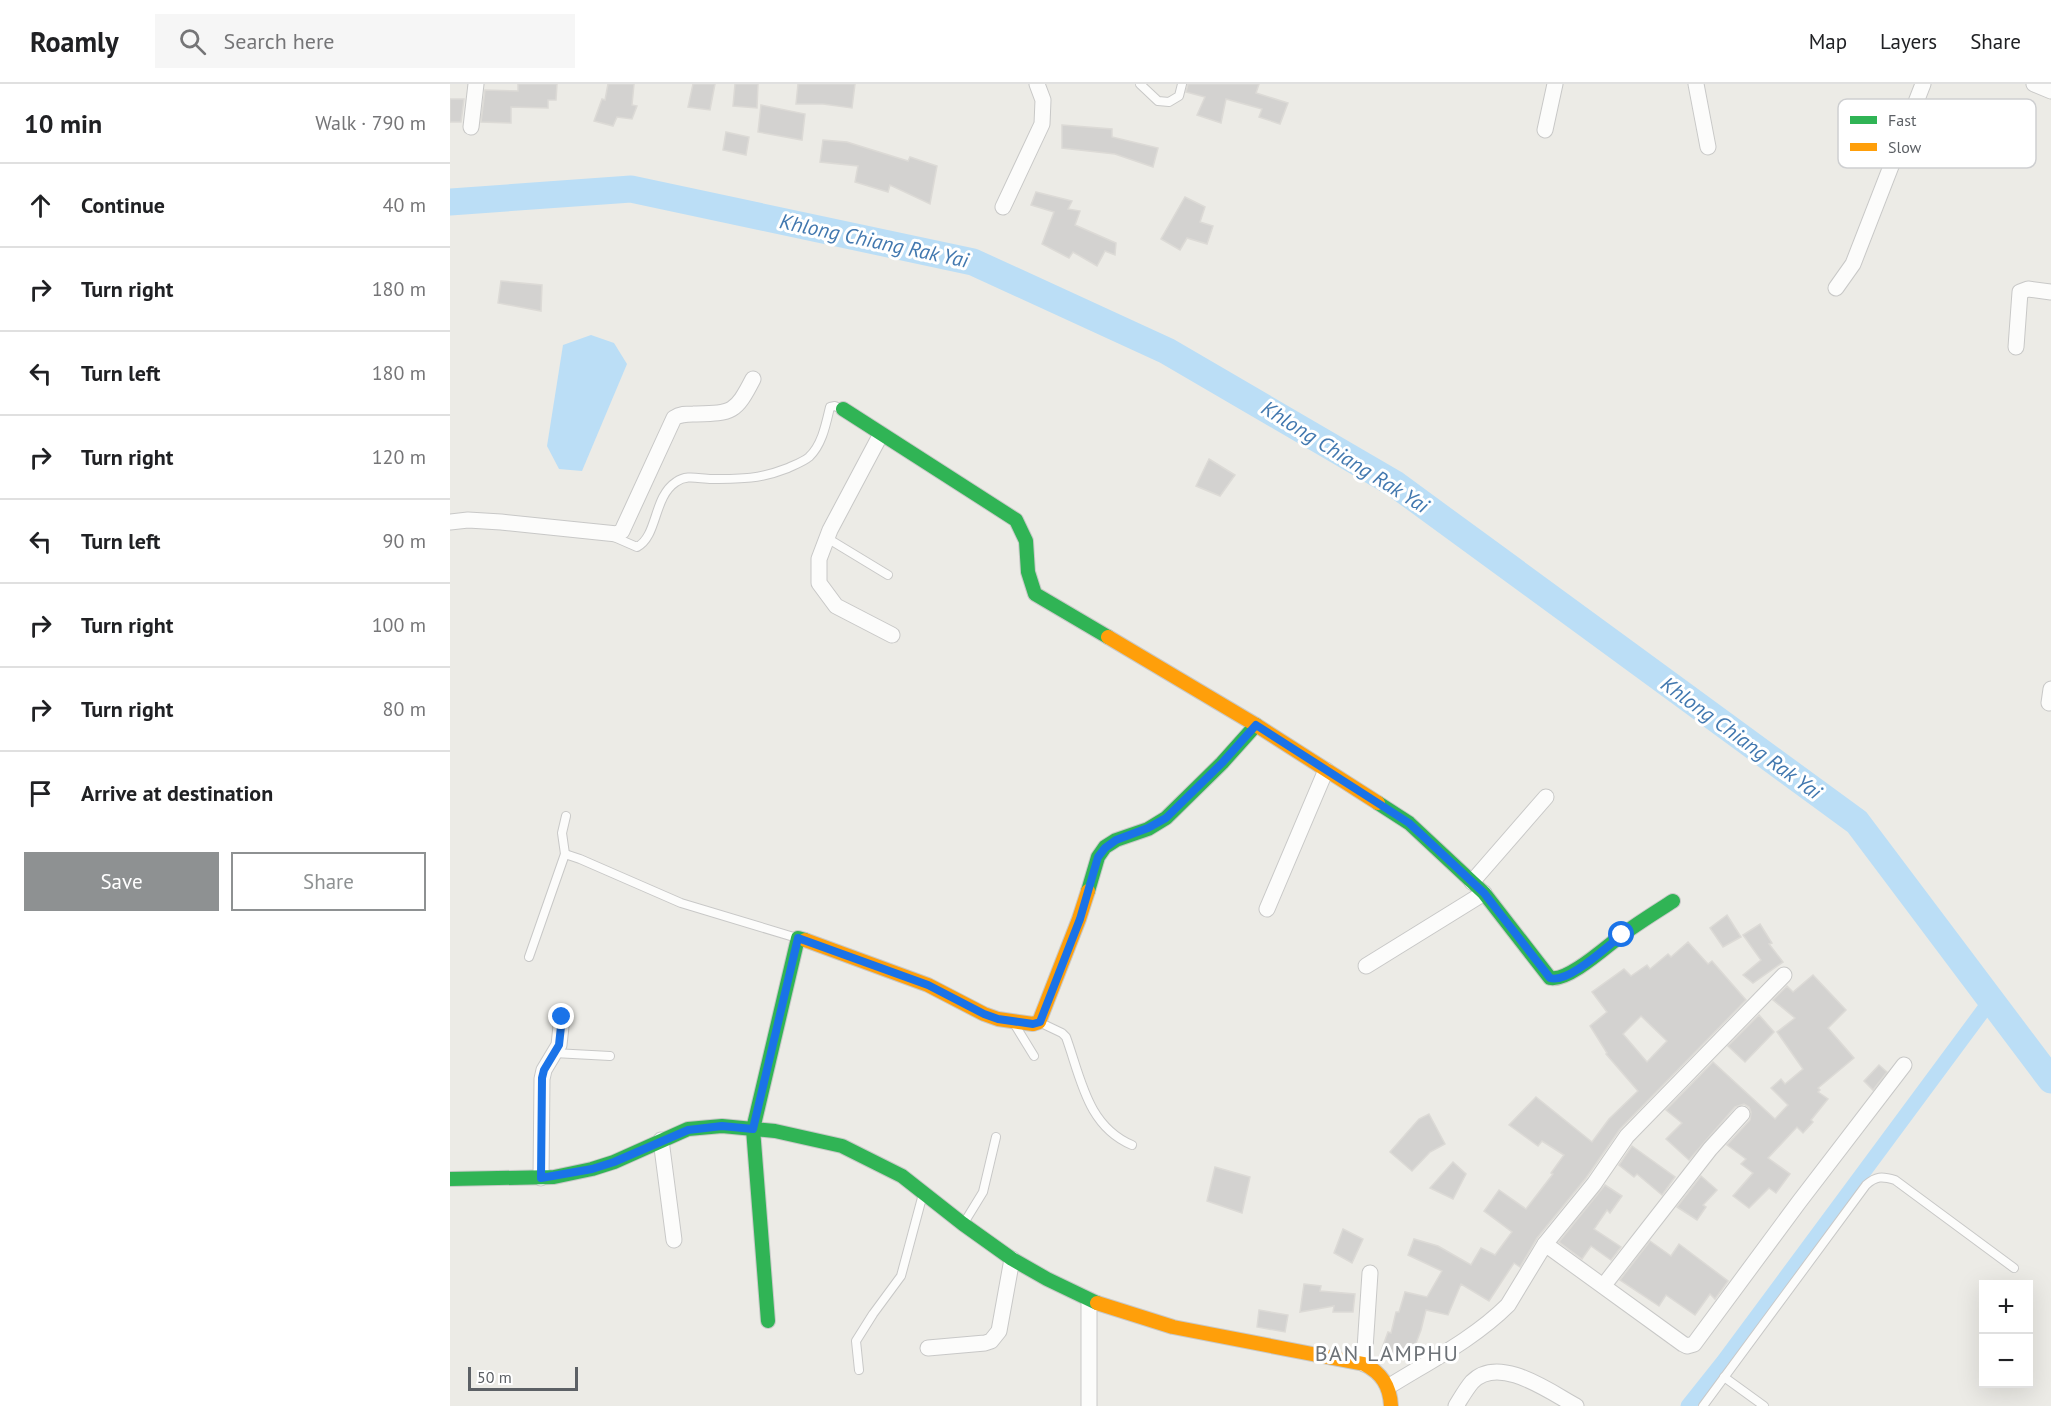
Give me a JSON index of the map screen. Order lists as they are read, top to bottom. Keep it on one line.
{"districts":["BAN LAMPHU"],"water":["Khlong Chiang Rak Yai"],"legend":["Fast","Slow"],"scale_bar":"50 m","page":{"header":"Roamly","search":"Search here","nav":["Map","Layers","Share"],"heading":["10 min","Walk · 790 m"],"list":[["Continue","40 m"],["Turn right","180 m"],["Turn left","180 m"],["Turn right","120 m"],["Turn left","90 m"],["Turn right","100 m"],["Turn right","80 m"],"Arrive at destination"],"buttons":["Save","Share"],"map_buttons":["+","−"],"scale":"50 m"}}
